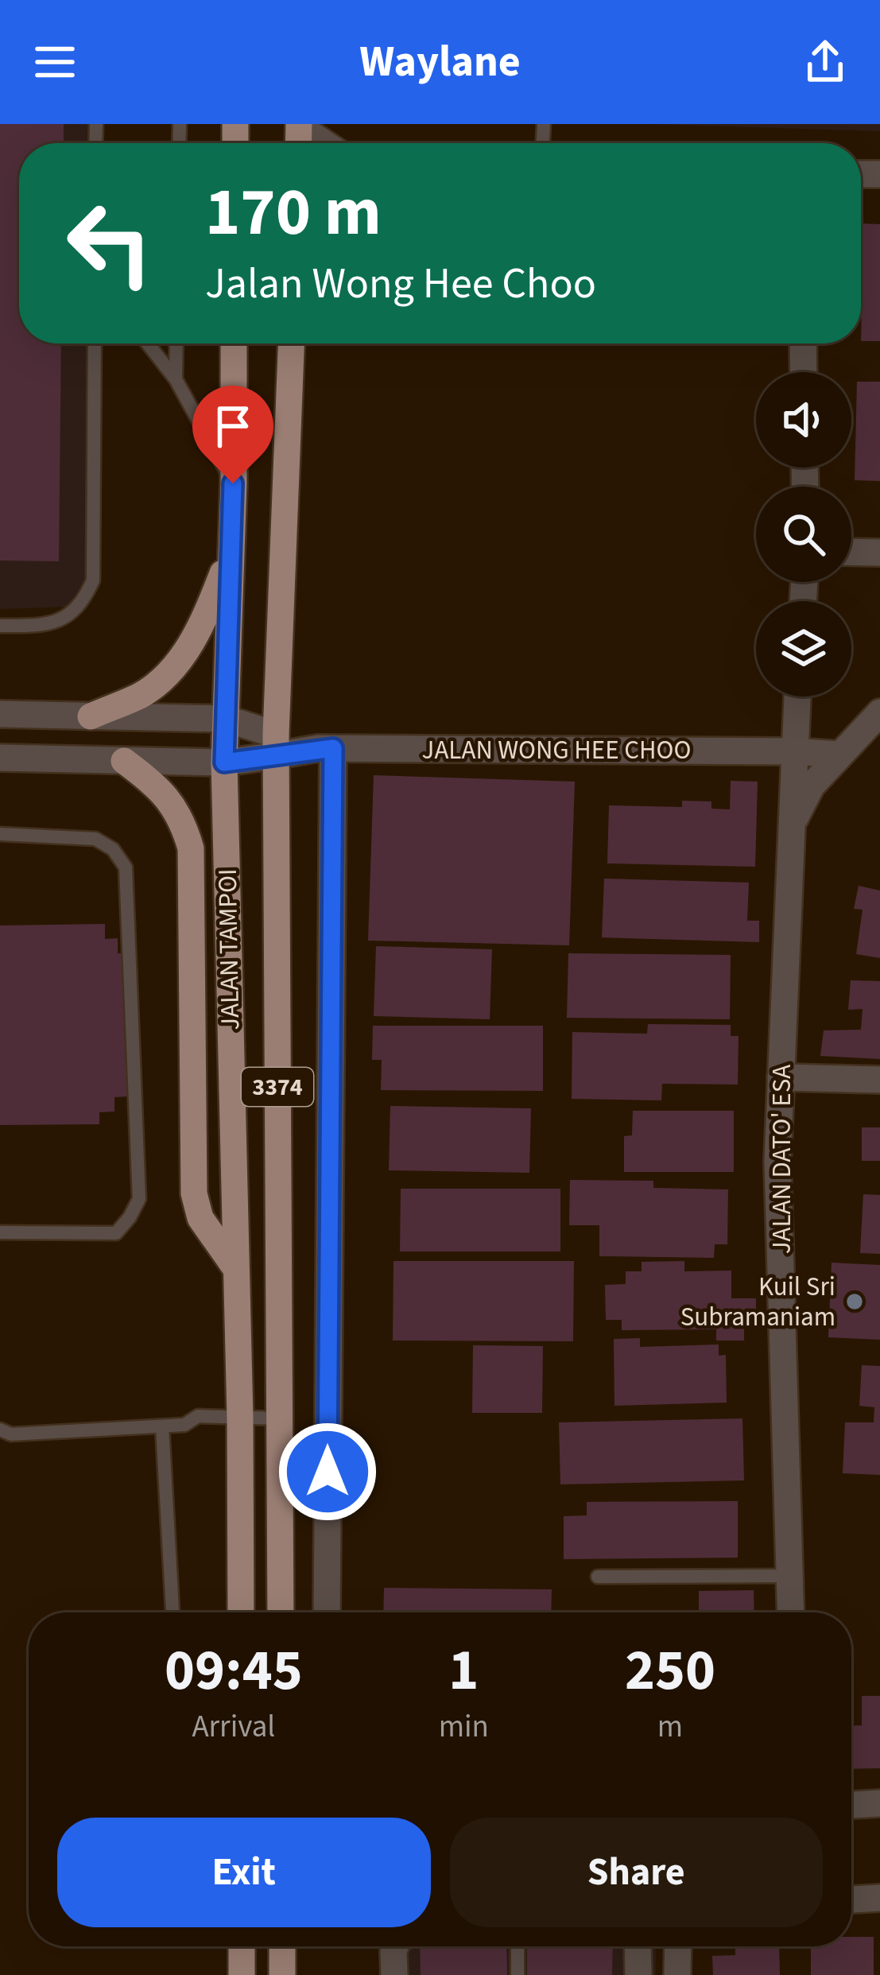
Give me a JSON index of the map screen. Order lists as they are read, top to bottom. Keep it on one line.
{"streets":{"main road":["JALAN TAMPOI","3374"],"street":["JALAN WONG HEE CHOO","JALAN DATO' ESA"]},"crossings":[["JALAN WONG HEE CHOO","JALAN TAMPOI"],["JALAN WONG HEE CHOO","JALAN DATO' ESA"]],"places":["Kuil Sri Subramaniam"],"page":{"header":"Waylane","turn":["170 m","Jalan Wong Hee Choo"],"eta":["09:45","Arrival","1","min","250","m"],"buttons":["Exit","Share"]}}
